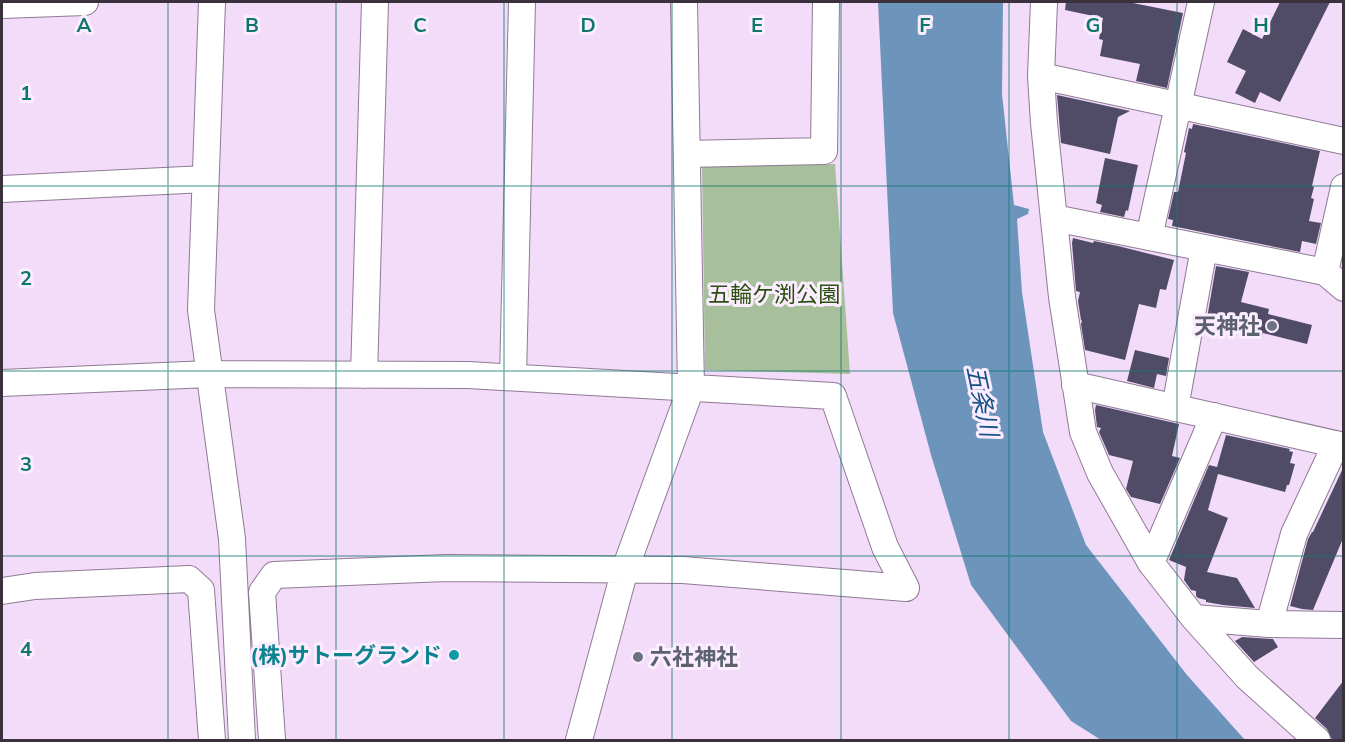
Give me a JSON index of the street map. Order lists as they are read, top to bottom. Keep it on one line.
{"water":["五条川"],"parks":["五輪ケ渕公園"],"places":["天神社","(株)サトーグランド","六社神社"],"grid":{"columns":["A","B","C","D","E","F","G","H"],"rows":["1","2","3","4"]}}
